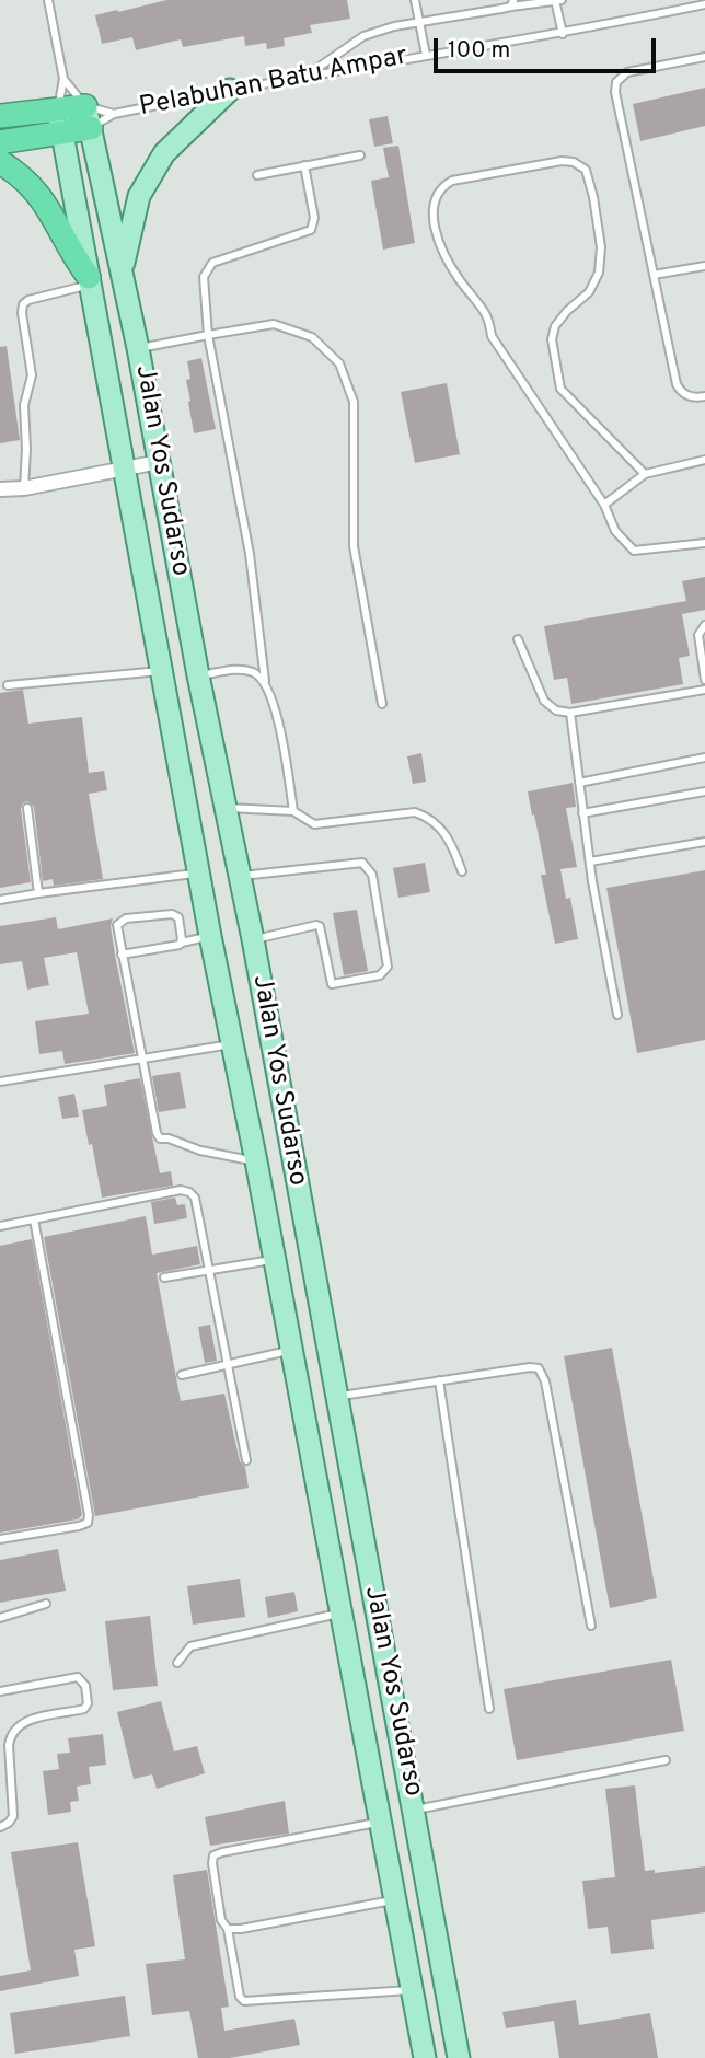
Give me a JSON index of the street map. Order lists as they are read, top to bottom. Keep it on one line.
{"streets":{"main road":["Jalan Yos Sudarso"],"lane":["Pelabuhan Batu Ampar"]},"crossings":[["Pelabuhan Batu Ampar","Jalan Yos Sudarso"]],"scale_bar":"100 m"}
